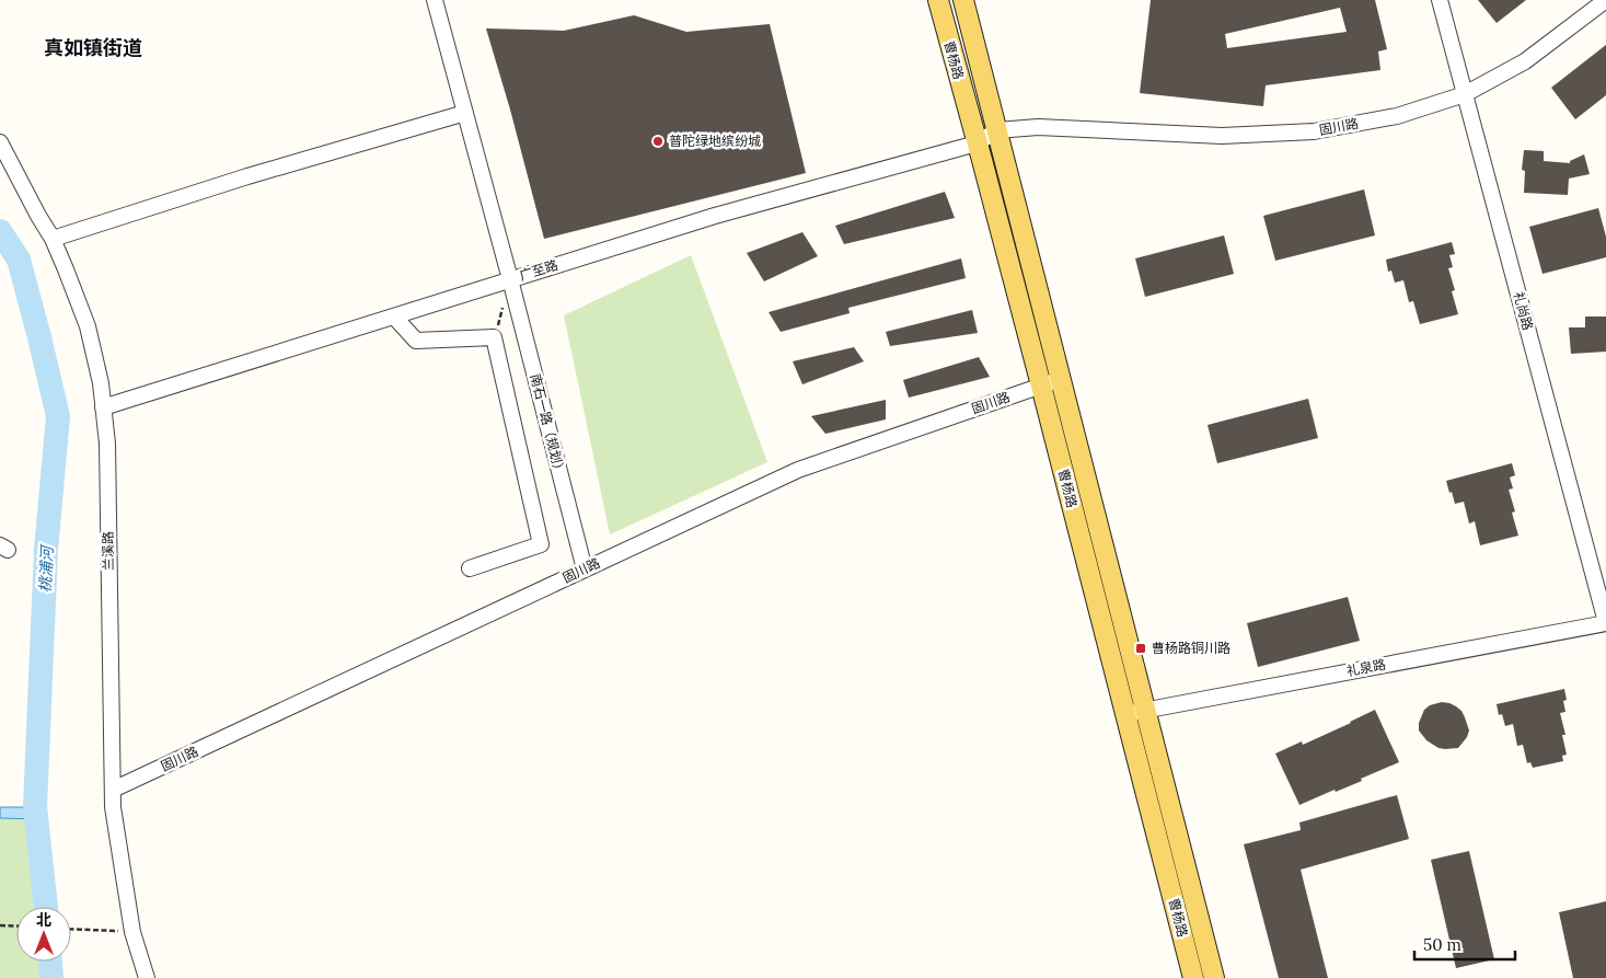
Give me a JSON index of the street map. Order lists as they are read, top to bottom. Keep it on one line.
{"streets":{"main road":["曹杨路"],"street":["固川路","广至路","礼尚路","南石一路（规划）","兰溪路","礼泉路"]},"crossings":[["曹杨路","固川路"],["曹杨路","广至路"],["曹杨路","礼泉路"],["固川路","广至路"],["固川路","礼尚路"],["固川路","南石一路（规划）"],["固川路","兰溪路"],["广至路","南石一路（规划）"],["广至路","兰溪路"],["礼尚路","礼泉路"]],"districts":["真如镇街道"],"water":["桃浦河"],"places":{"other":["普陀绿地缤纷城"],"transit":["曹杨路铜川路"]},"scale_bar":"50 m","north":"top"}
